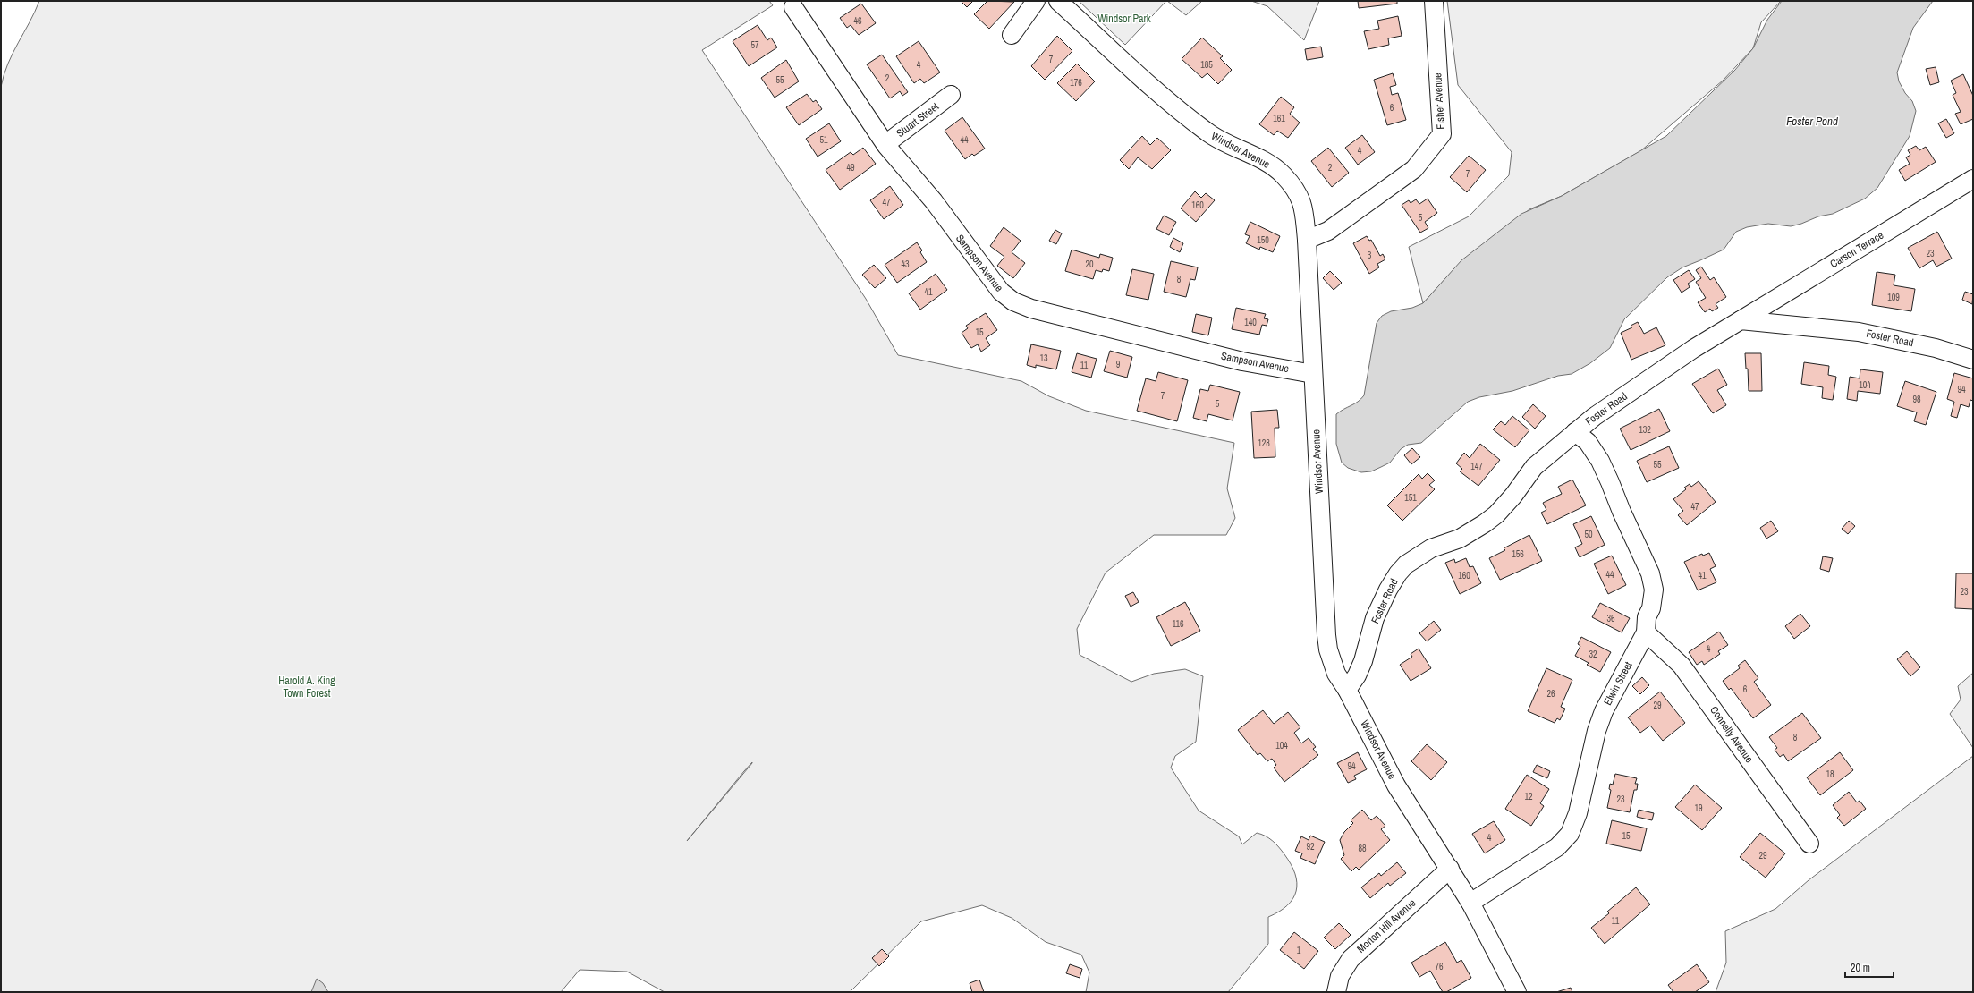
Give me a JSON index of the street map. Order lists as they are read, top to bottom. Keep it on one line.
{"streets":{"street":["Fisher Avenue","Stuart Street","Windsor Avenue","Carson Terrace","Sampson Avenue","Foster Road","Elwin Street","Connelly Avenue","Morton Hill Avenue"]},"crossings":[["Fisher Avenue","Windsor Avenue"],["Stuart Street","Sampson Avenue"],["Windsor Avenue","Sampson Avenue"],["Windsor Avenue","Foster Road"],["Windsor Avenue","Elwin Street"],["Windsor Avenue","Morton Hill Avenue"],["Carson Terrace","Foster Road"],["Foster Road","Elwin Street"],["Elwin Street","Connelly Avenue"]],"water":["Foster Pond"],"parks":["Windsor Park","Harold A. King Town Forest"],"house_numbers":["46","57","7","4","185","2","55","176","6","161","51","44","4","49","2","7","47","160","5","150","23","3","43","20","8","41","109","140","15","13","9","11","104","94","7","98","5","132","128","55","147","151","47","50","156","44","160","41","23","36","116","4","32","6","26","29","8","104","94","18","12","23","19","15","4","92","88","29","11","1","76"],"scale_bar":"20 m"}
